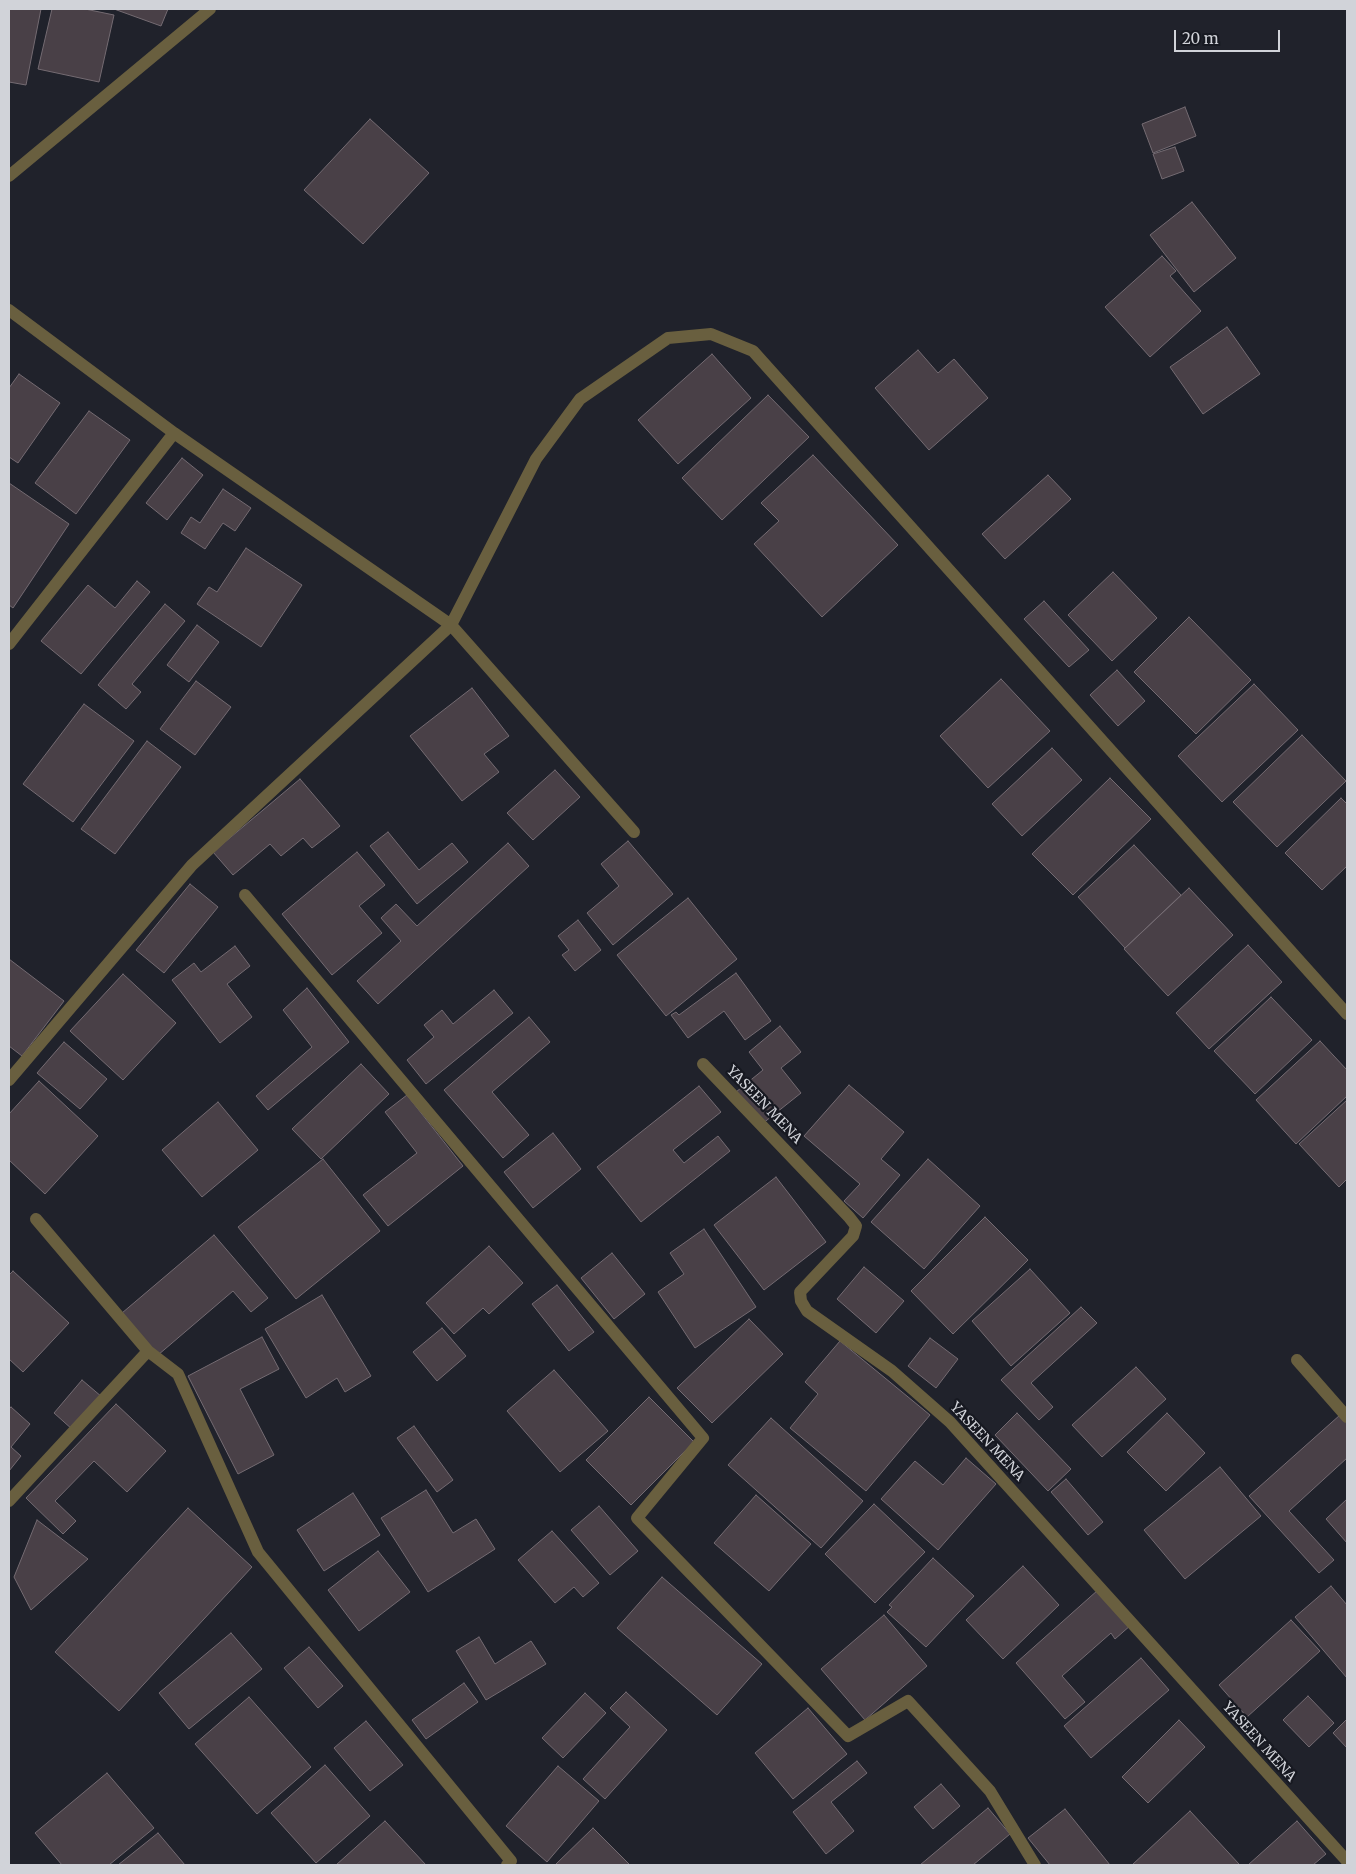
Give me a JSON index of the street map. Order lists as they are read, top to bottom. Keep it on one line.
{"streets":{"street":["YASEEN MENA"]},"scale_bar":"20 m"}
